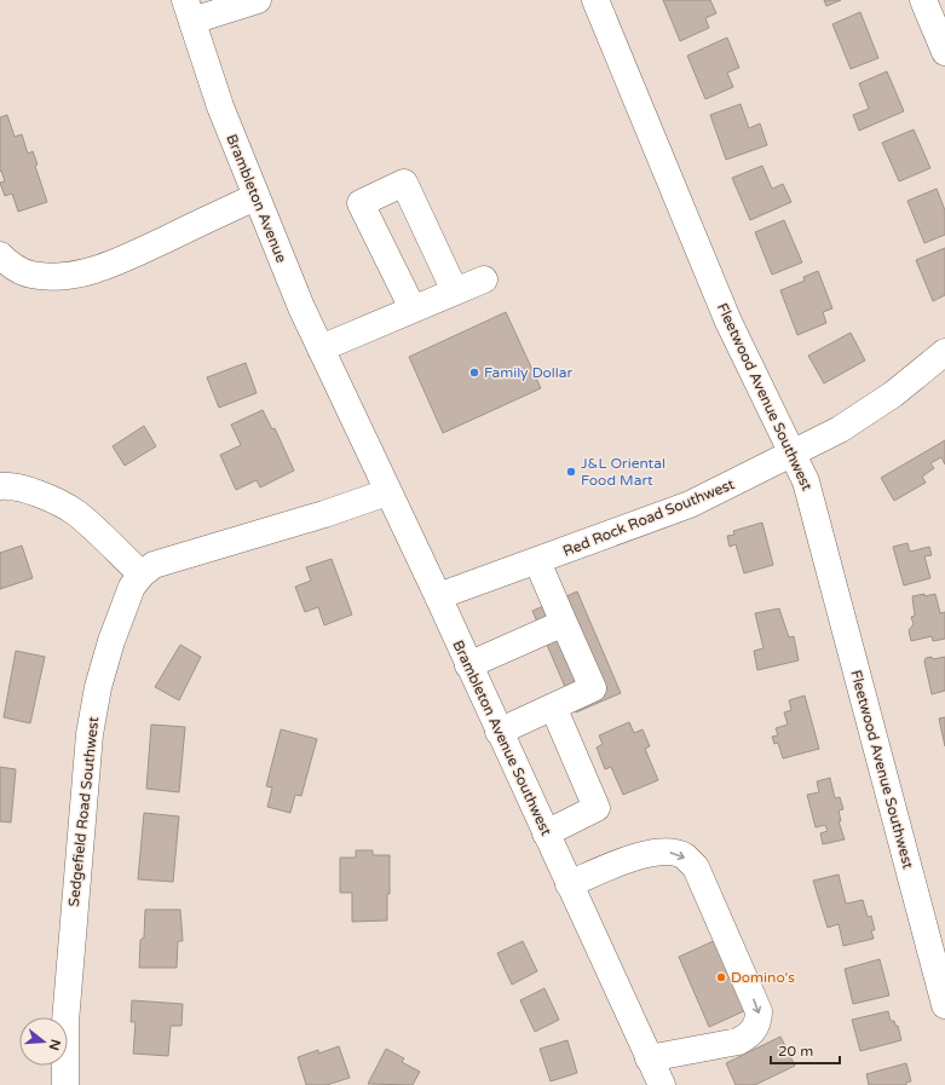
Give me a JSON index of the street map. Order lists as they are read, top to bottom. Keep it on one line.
{"streets":{"street":["Brambleton Avenue","Fleetwood Avenue Southwest","Red Rock Road Southwest","Brambleton Avenue Southwest","Sedgefield Road Southwest"]},"crossings":[["Brambleton Avenue","Brambleton Avenue Southwest"],["Fleetwood Avenue Southwest","Red Rock Road Southwest"],["Red Rock Road Southwest","Brambleton Avenue Southwest"],["Brambleton Avenue Southwest","Sedgefield Road Southwest"]],"places":["Family Dollar","J&L Oriental Food Mart","Domino's"],"scale_bar":"20 m","north":"right"}
